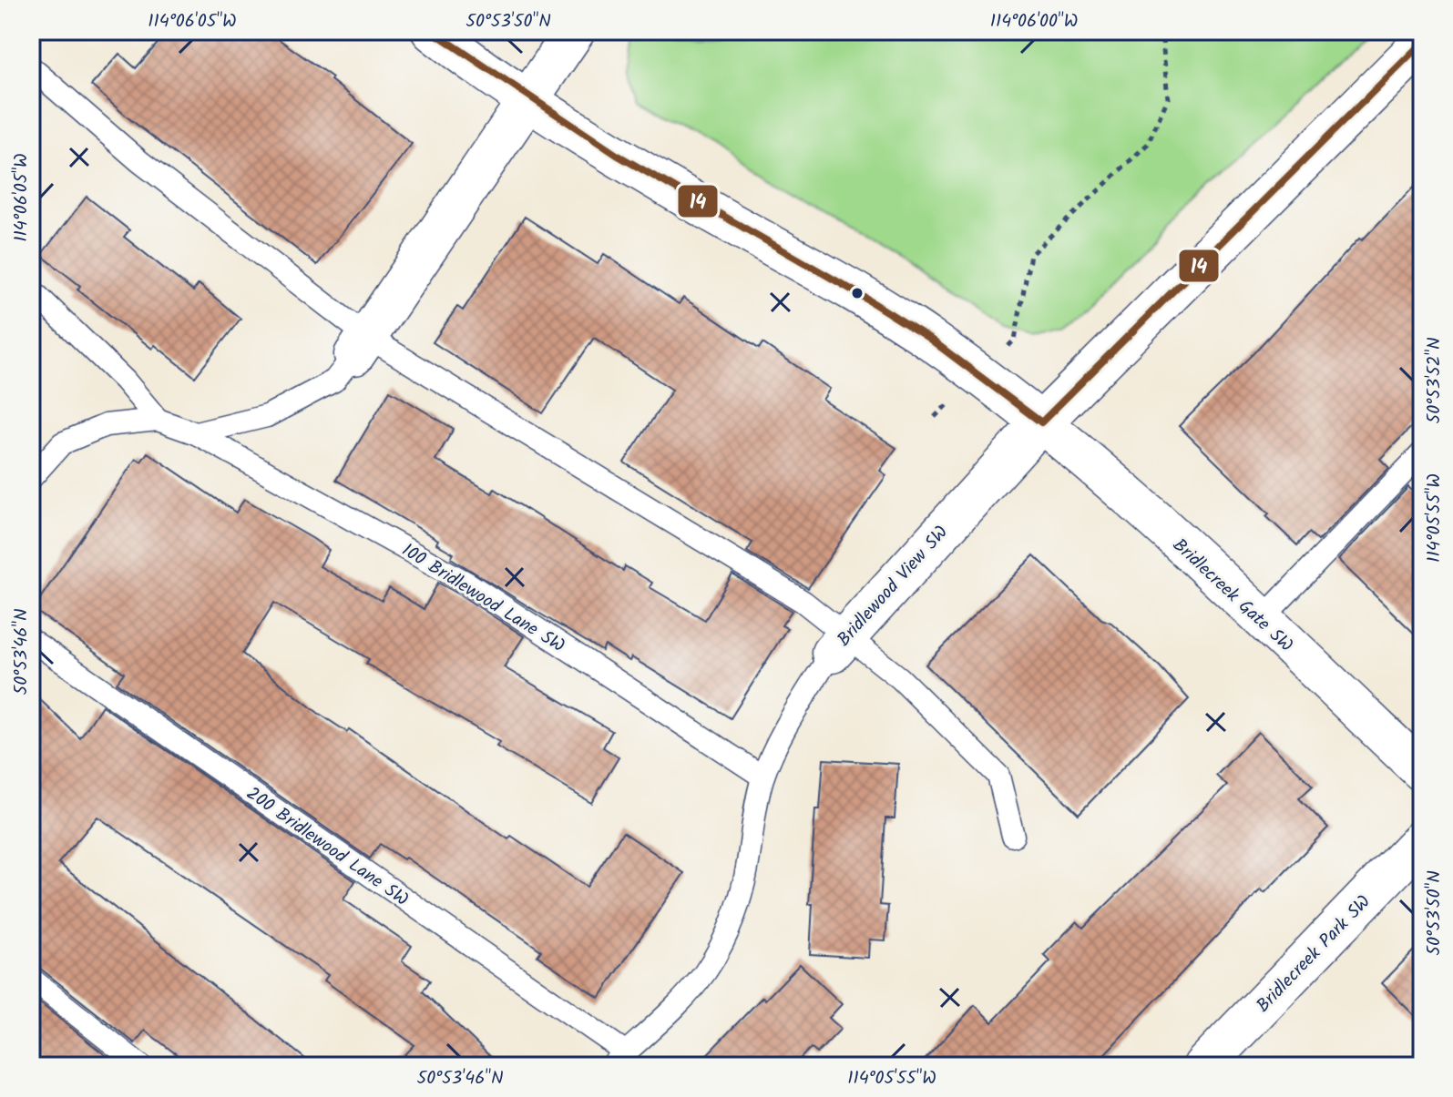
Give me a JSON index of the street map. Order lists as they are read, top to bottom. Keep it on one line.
{"streets":{"street":["Bridlewood View SW","Bridlecreek Gate SW","Bridlecreek Park SW"],"lane":["100 Bridlewood Lane SW","200 Bridlewood Lane SW"]},"crossings":[["Bridlewood View SW","Bridlecreek Gate SW"],["Bridlewood View SW","100 Bridlewood Lane SW"],["Bridlewood View SW","200 Bridlewood Lane SW"]],"lines":["transit line 14"],"coordinates":["114°06'05\"W","50°53'50\"N","114°06'00\"W","50°53'52\"N","114°05'55\"W","50°53'46\"N"]}
